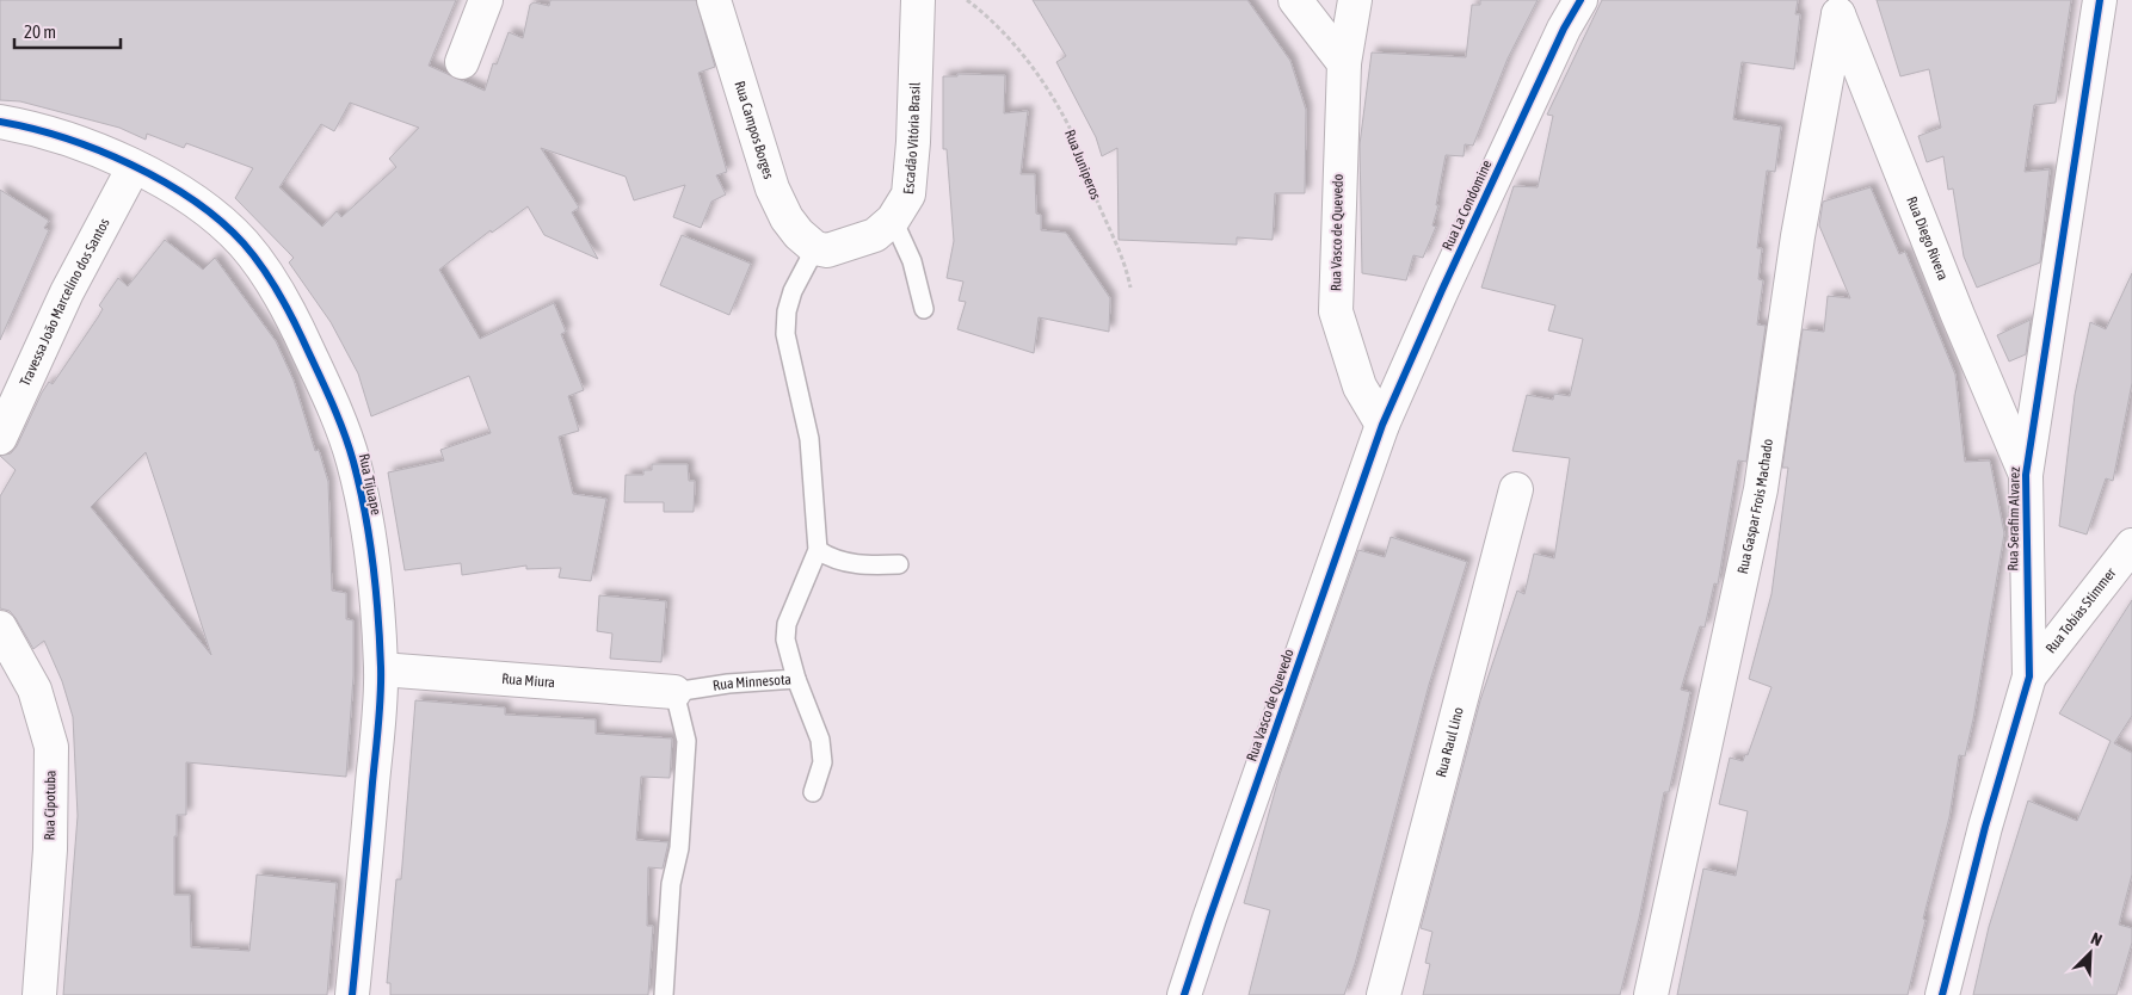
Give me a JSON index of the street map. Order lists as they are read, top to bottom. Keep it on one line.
{"streets":{"street":["Rua Campos Borges","Escadão Vitória Brasil","Rua La Condomine","Rua Vasco de Quevedo","Rua Diego Rivera","Travessa João Marcelino dos Santos","Rua Tijuape","Rua Gaspar Frois Machado","Rua Serafim Alvarez","Rua Tobias Stimmer","Rua Miura","Rua Raul Lino","Rua Cipotuba"],"lane":["Rua Minnesota"],"path":["Rua Juniperos"]},"crossings":[["Rua Campos Borges","Escadão Vitória Brasil"],["Rua Campos Borges","Rua Minnesota"],["Escadão Vitória Brasil","Rua Minnesota"],["Rua La Condomine","Rua Vasco de Quevedo"],["Rua Diego Rivera","Rua Gaspar Frois Machado"],["Rua Diego Rivera","Rua Serafim Alvarez"],["Travessa João Marcelino dos Santos","Rua Tijuape"],["Rua Tijuape","Rua Miura"],["Rua Serafim Alvarez","Rua Tobias Stimmer"],["Rua Miura","Rua Minnesota"]],"scale_bar":"20 m","north":"top right"}
